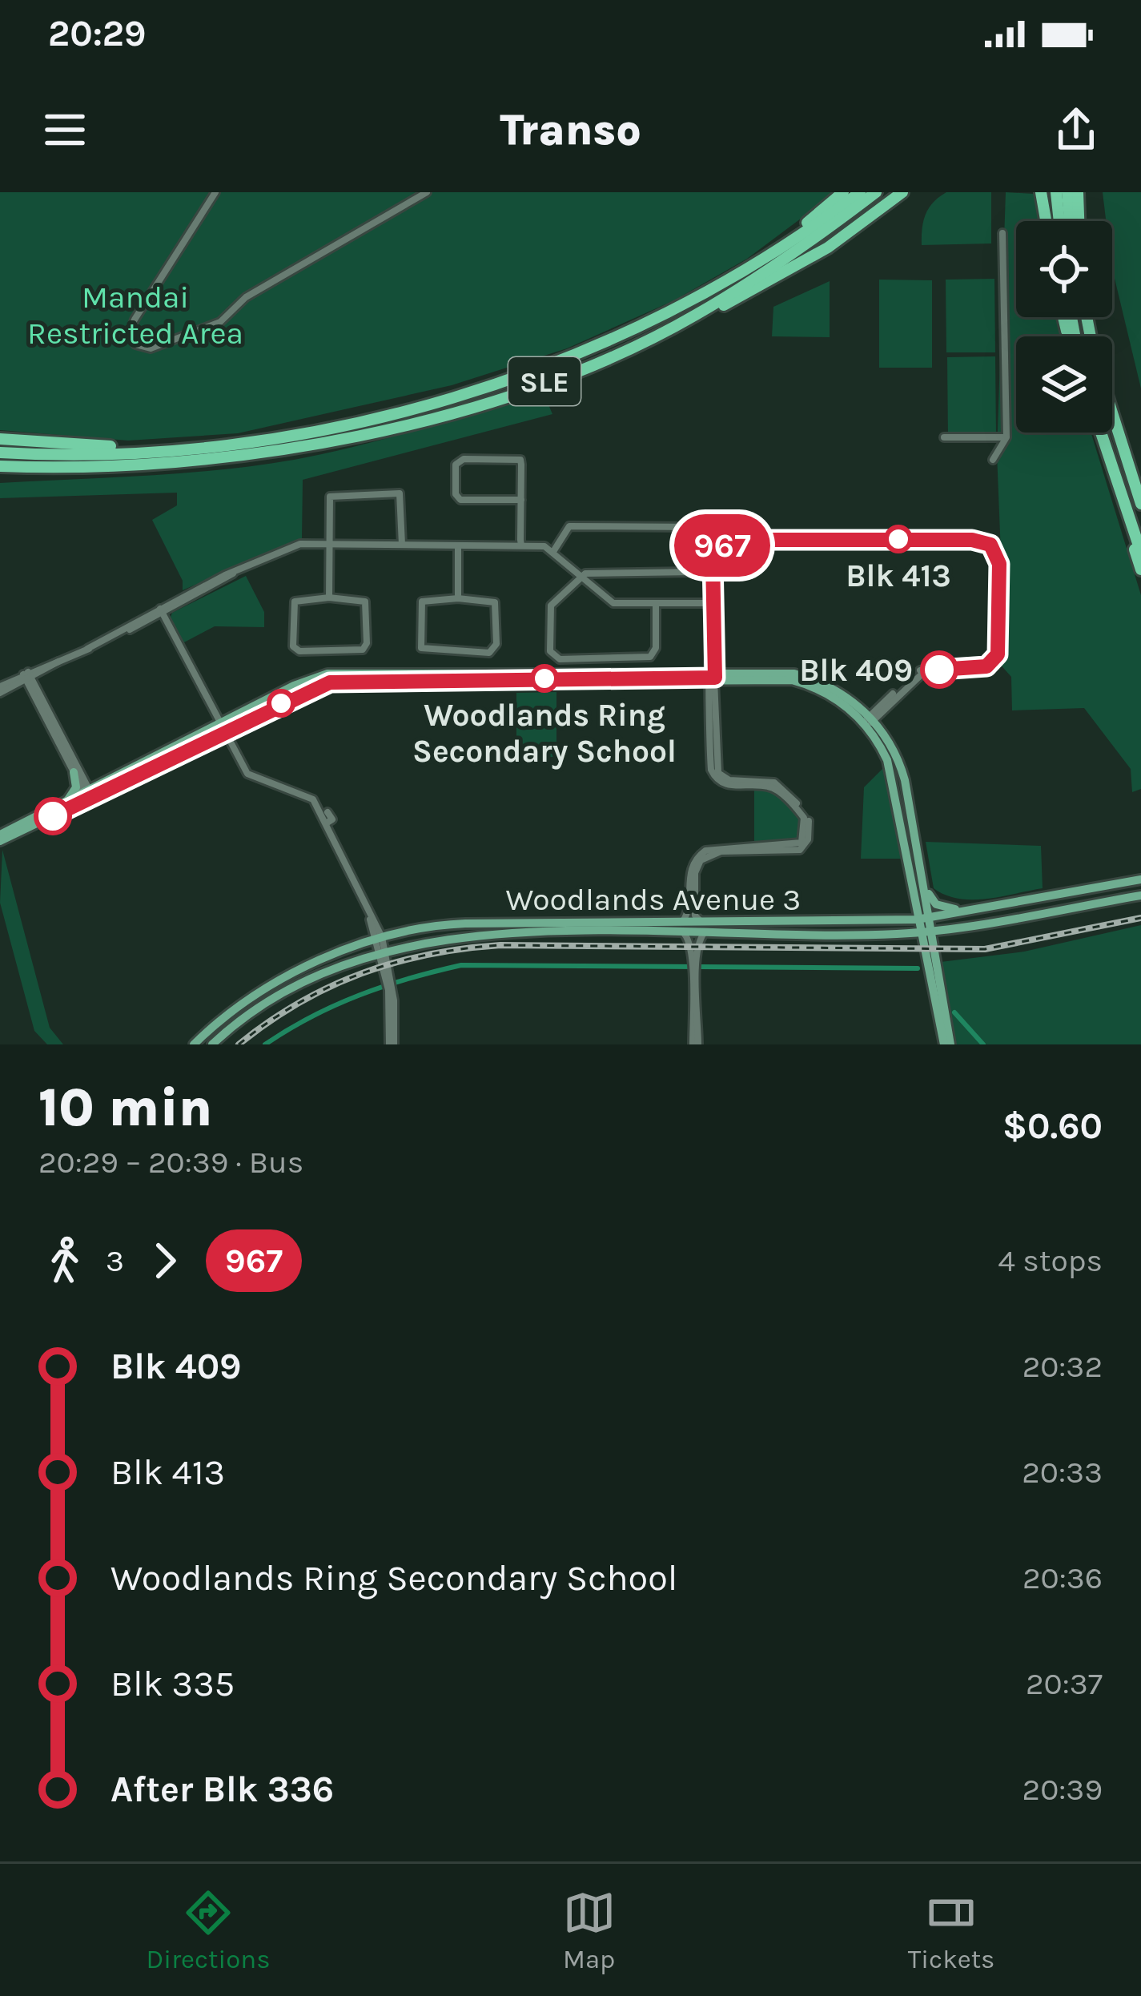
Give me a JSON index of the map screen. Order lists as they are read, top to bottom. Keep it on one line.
{"streets":{"highway":["SLE"],"main road":["Woodlands Avenue 3"]},"parks":["Mandai Restricted Area"],"places":["Blk 413","Blk 409","Woodlands Ring Secondary School"],"lines":["bus line 967"],"page":{"status":"20:29","header":"Transo","on_map":"967","heading":["10 min","20:29 – 20:39 · Bus","$0.60"],"legs":["3","967","4 stops"],"list":[{"name":"Blk 409","value":"20:32"},{"name":"Blk 413","value":"20:33"},{"name":"Woodlands Ring Secondary School","value":"20:36"},{"name":"Blk 335","value":"20:37"},{"name":"After Blk 336","value":"20:39"}],"tabs":["Directions","Map","Tickets"]}}
